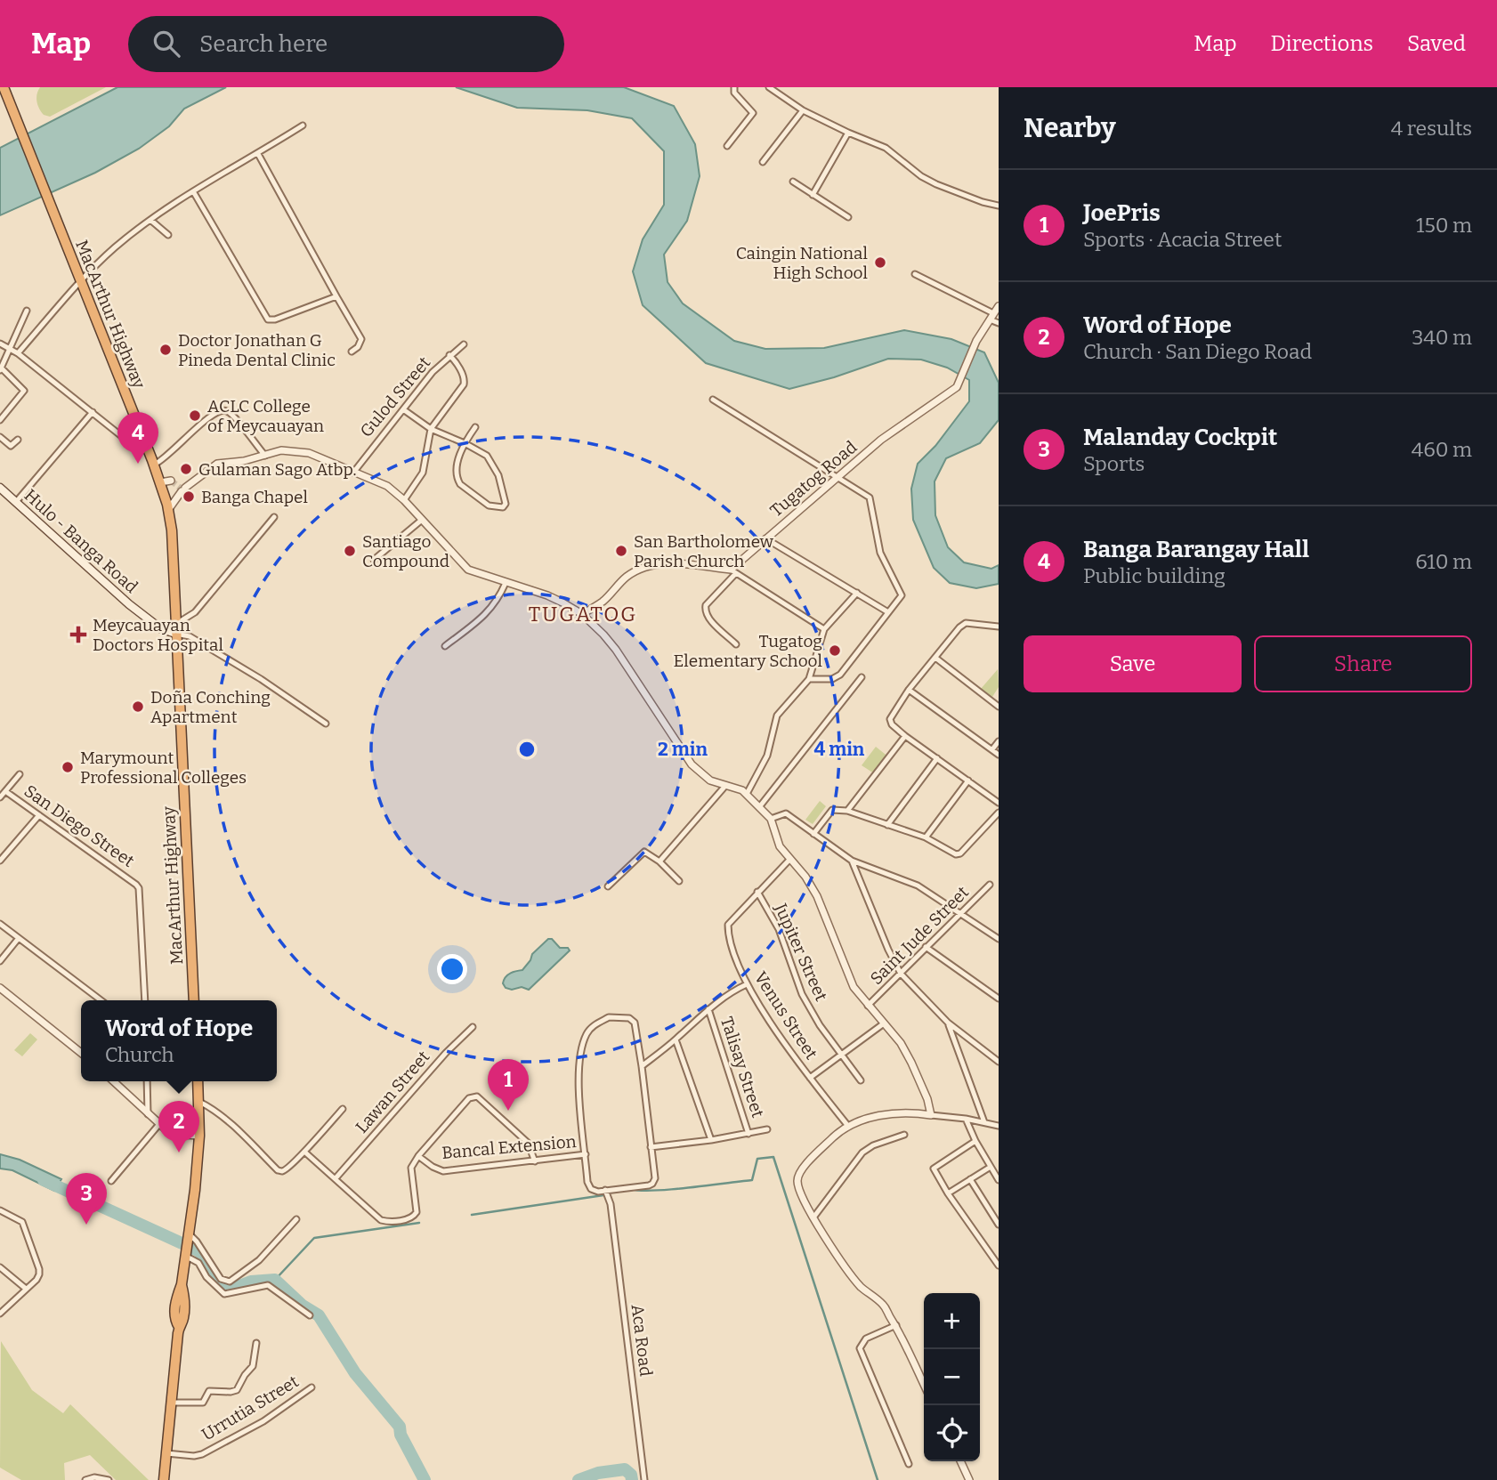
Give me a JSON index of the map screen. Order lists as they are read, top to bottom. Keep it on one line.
{"streets":{"highway":["MacArthur Highway"],"main road":["Hulo - Banga Road"],"street":["Gulod Street","Tugatog Road","San Diego Street","Saint Jude Street","Jupiter Street","Venus Street","Talisay Street","Lawan Street","Bancal Extension","Aca Road","Urrutia Street"]},"crossings":[["MacArthur Highway","Hulo - Banga Road"],["Jupiter Street","Venus Street"],["Lawan Street","Bancal Extension"],["Bancal Extension","Aca Road"]],"districts":["TUGATOG"],"places":{"other":["Caingin National High School","Doctor Jonathan G Pineda Dental Clinic","ACLC College of Meycauayan","Gulaman Sago Atbp.","Banga Chapel","Santiago Compound","San Bartholomew Parish Church","Tugatog Elementary School","Doña Conching Apartment","Marymount Professional Colleges"],"health":["Meycauayan Doctors Hospital"]},"page":{"header":"Map","search":"Search here","nav":["Map","Directions","Saved"],"heading":["Nearby","4 results"],"list":[{"mark":"1","name":"JoePris","note":"Sports · Acacia Street","value":"150 m"},{"mark":"2","name":"Word of Hope","note":"Church · San Diego Road","value":"340 m"},{"mark":"3","name":"Malanday Cockpit","note":"Sports","value":"460 m"},{"mark":"4","name":"Banga Barangay Hall","note":"Public building","value":"610 m"}],"pins":["4","1","2","3"],"buttons":["Save","Share"],"popup":["Word of Hope","Church"],"map_buttons":["+","−"]},"rings":["2 min","4 min"]}
